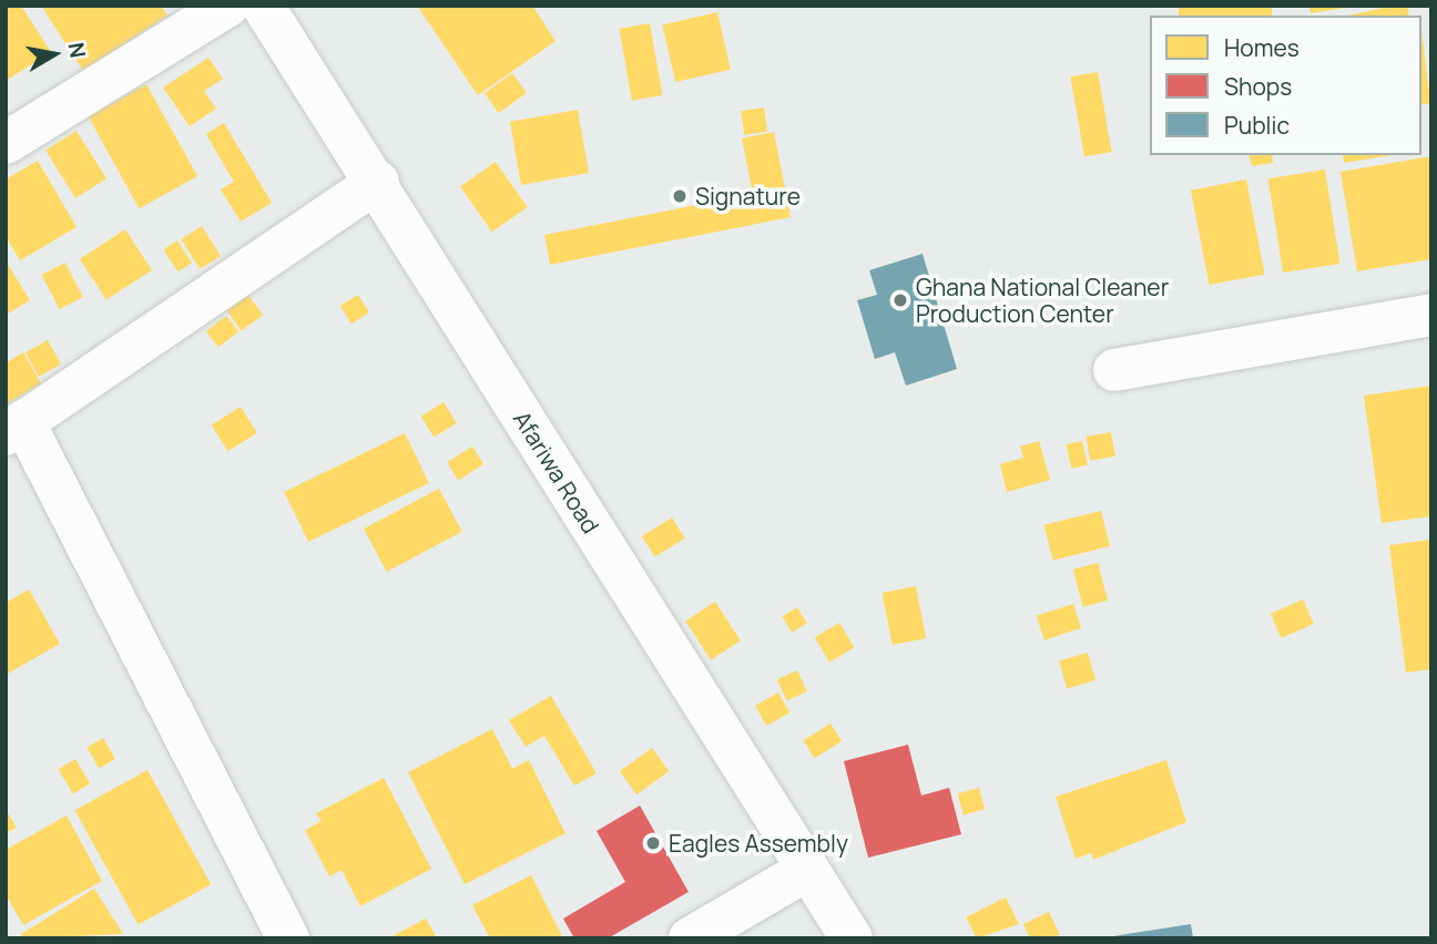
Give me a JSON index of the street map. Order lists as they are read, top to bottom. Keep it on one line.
{"streets":{"street":["Afariwa Road"]},"places":["Signature","Ghana National Cleaner Production Center","Eagles Assembly"],"legend":["Homes","Shops","Public"],"north":"right"}
